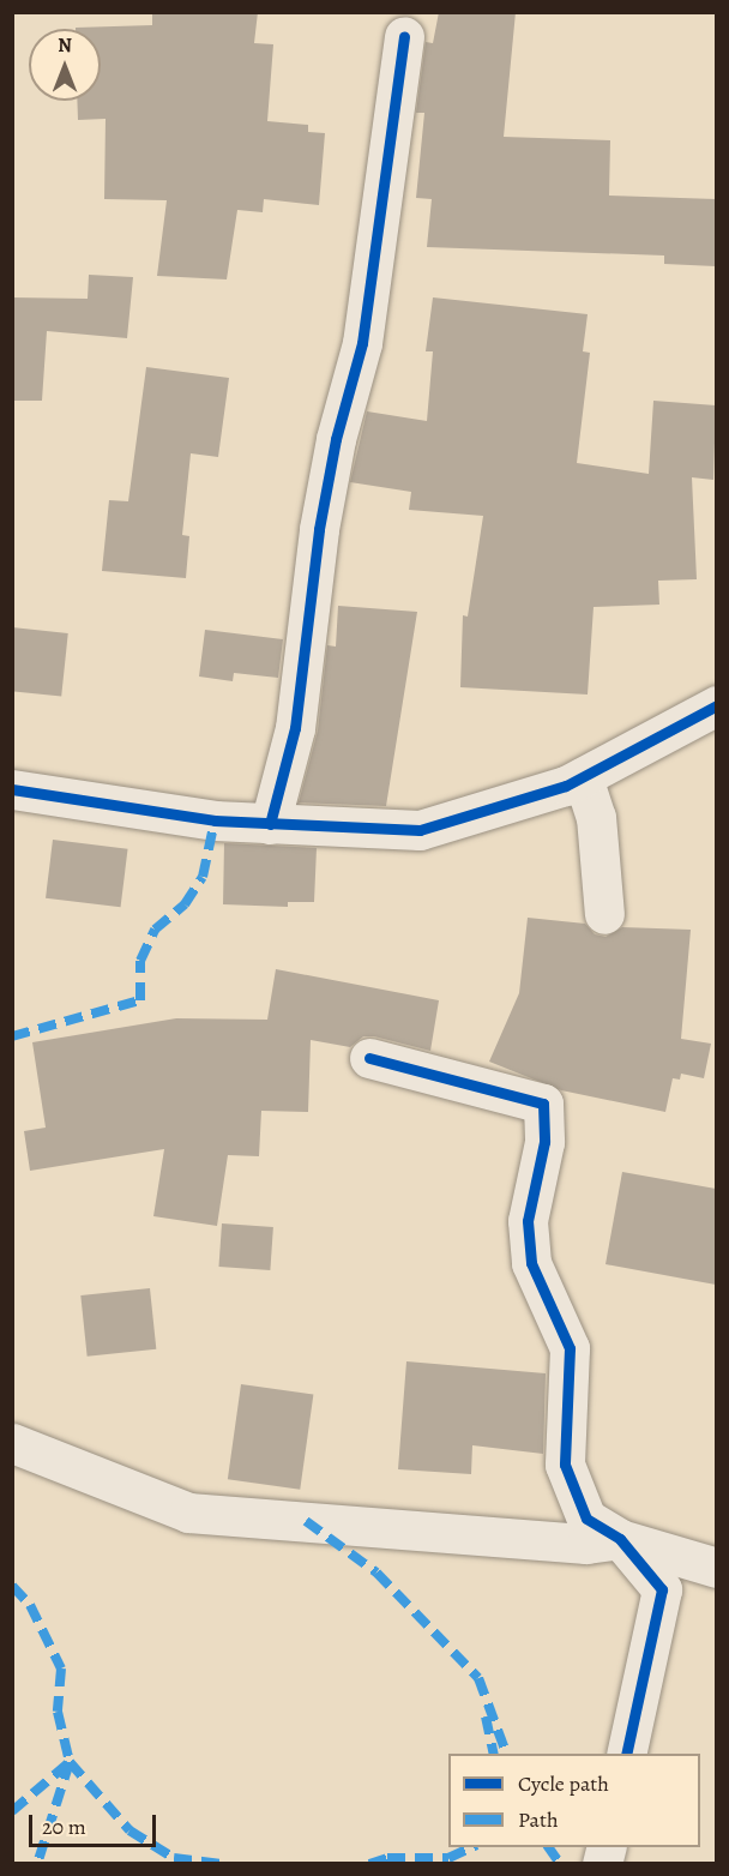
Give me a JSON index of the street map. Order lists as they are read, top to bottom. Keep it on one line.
{"legend":["Cycle path","Path"],"scale_bar":"20 m","north":"top"}
